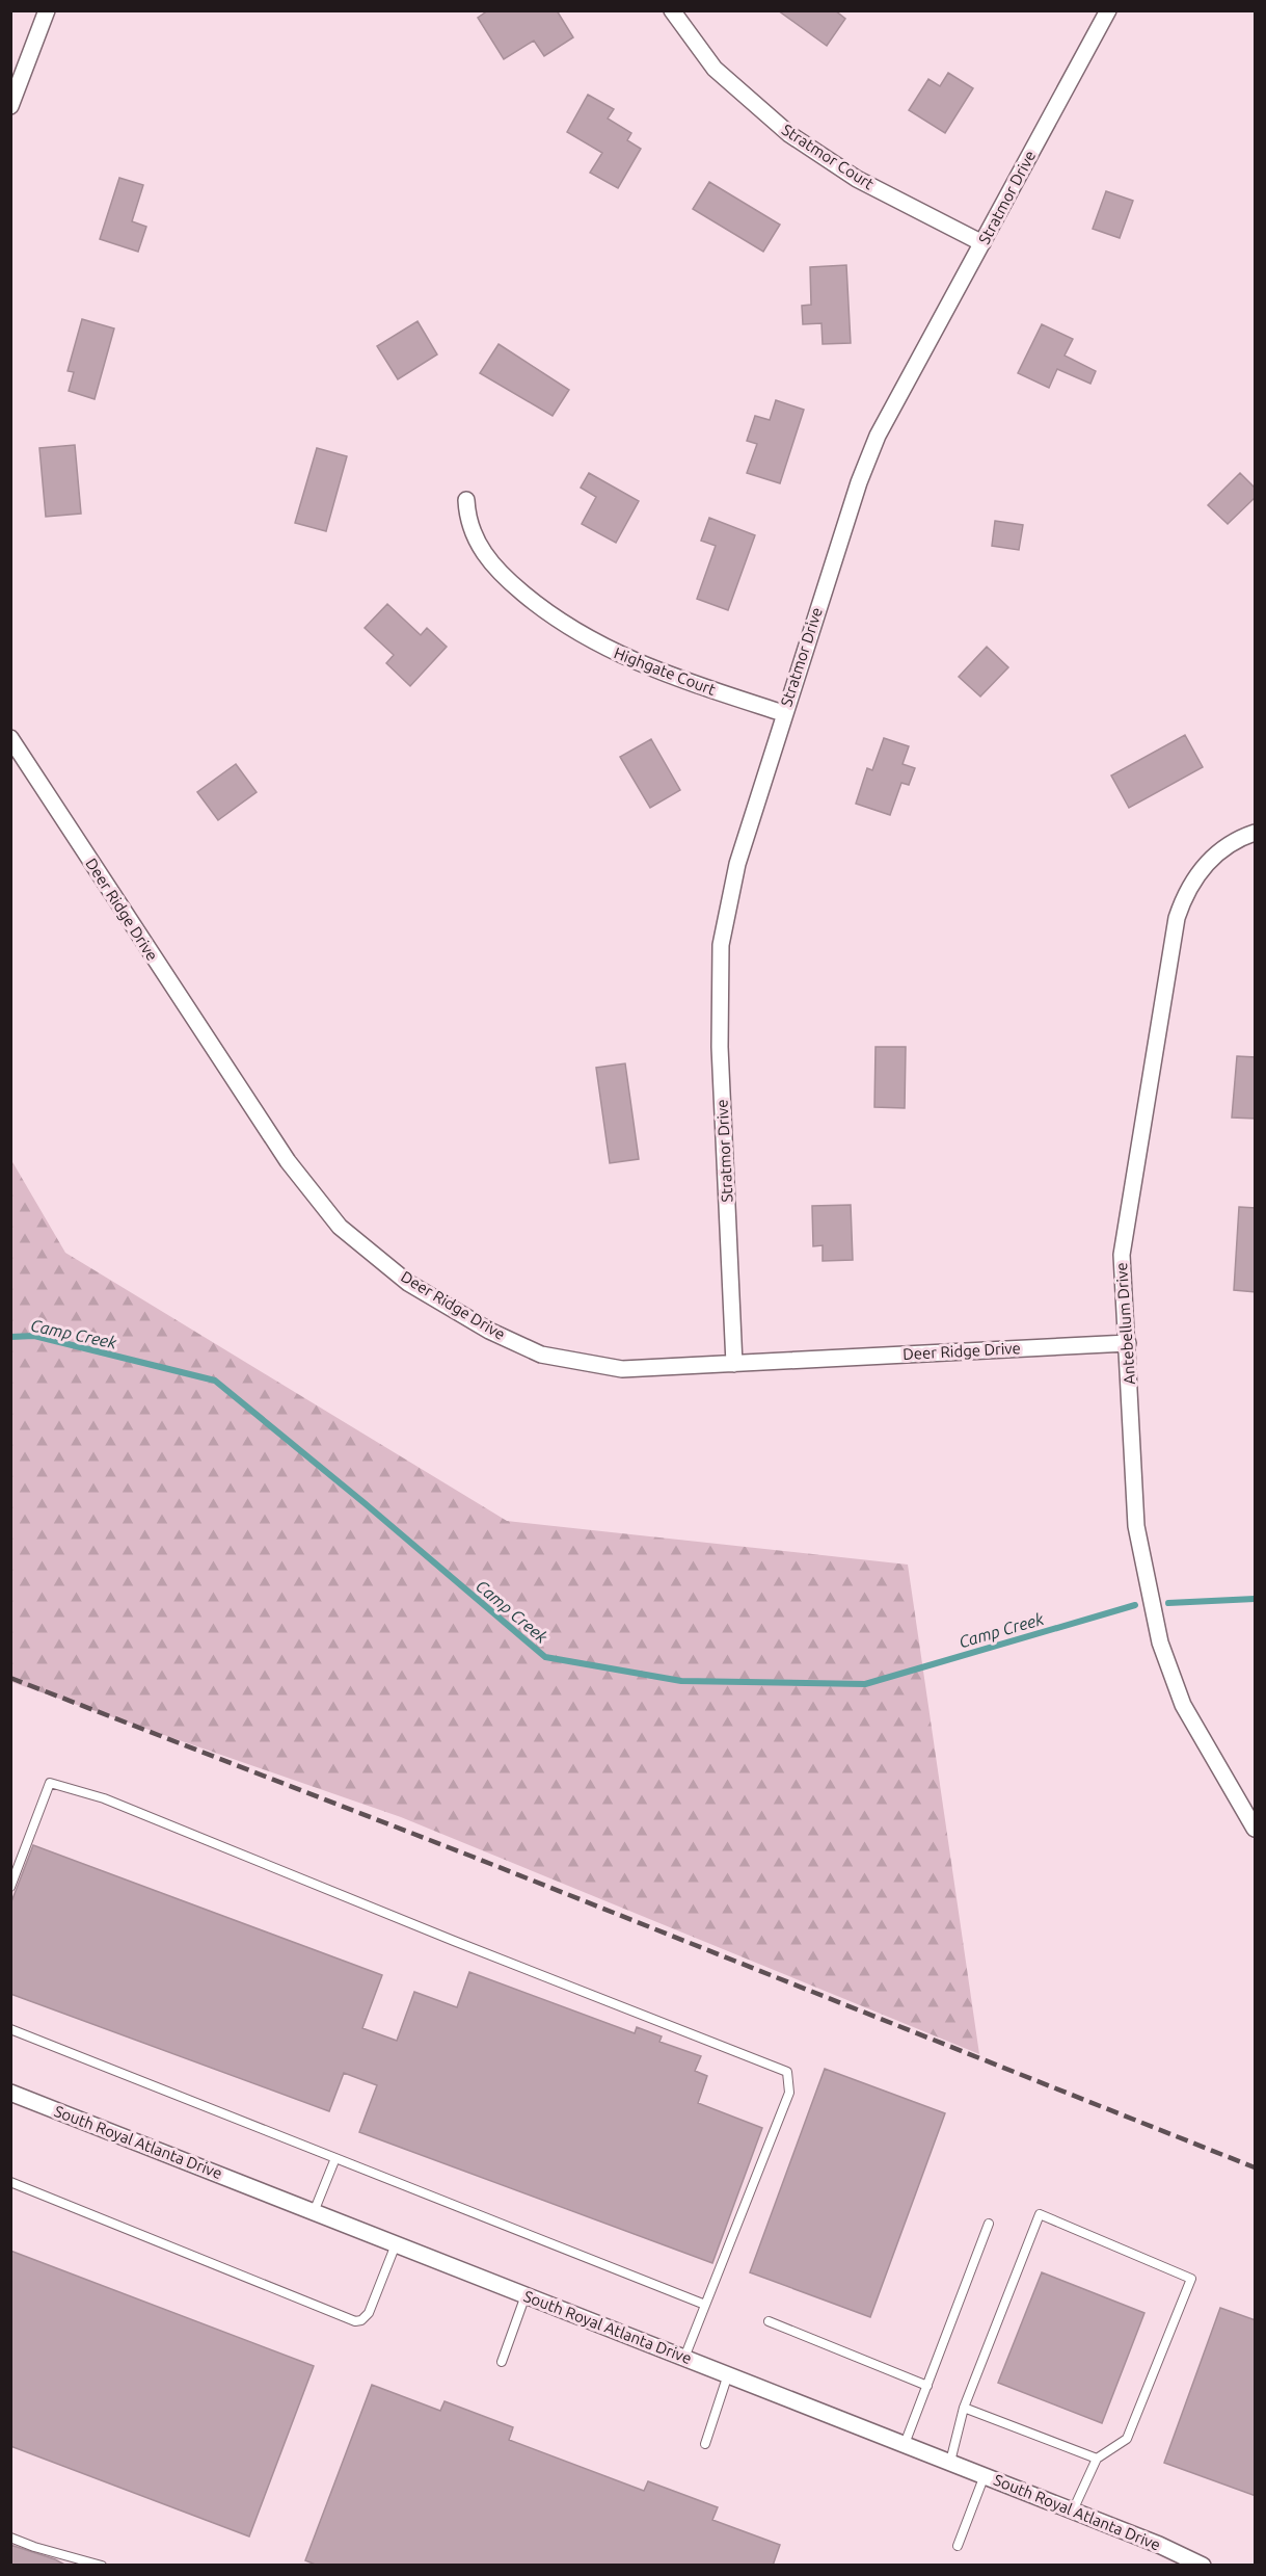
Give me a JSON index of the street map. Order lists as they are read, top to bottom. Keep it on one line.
{"streets":{"street":["Stratmor Court","Stratmor Drive","Highgate Court","Deer Ridge Drive","Antebellum Drive","South Royal Atlanta Drive"]},"crossings":[["Stratmor Court","Stratmor Drive"],["Stratmor Drive","Highgate Court"],["Stratmor Drive","Deer Ridge Drive"],["Deer Ridge Drive","Antebellum Drive"]],"water":["Camp Creek"]}
